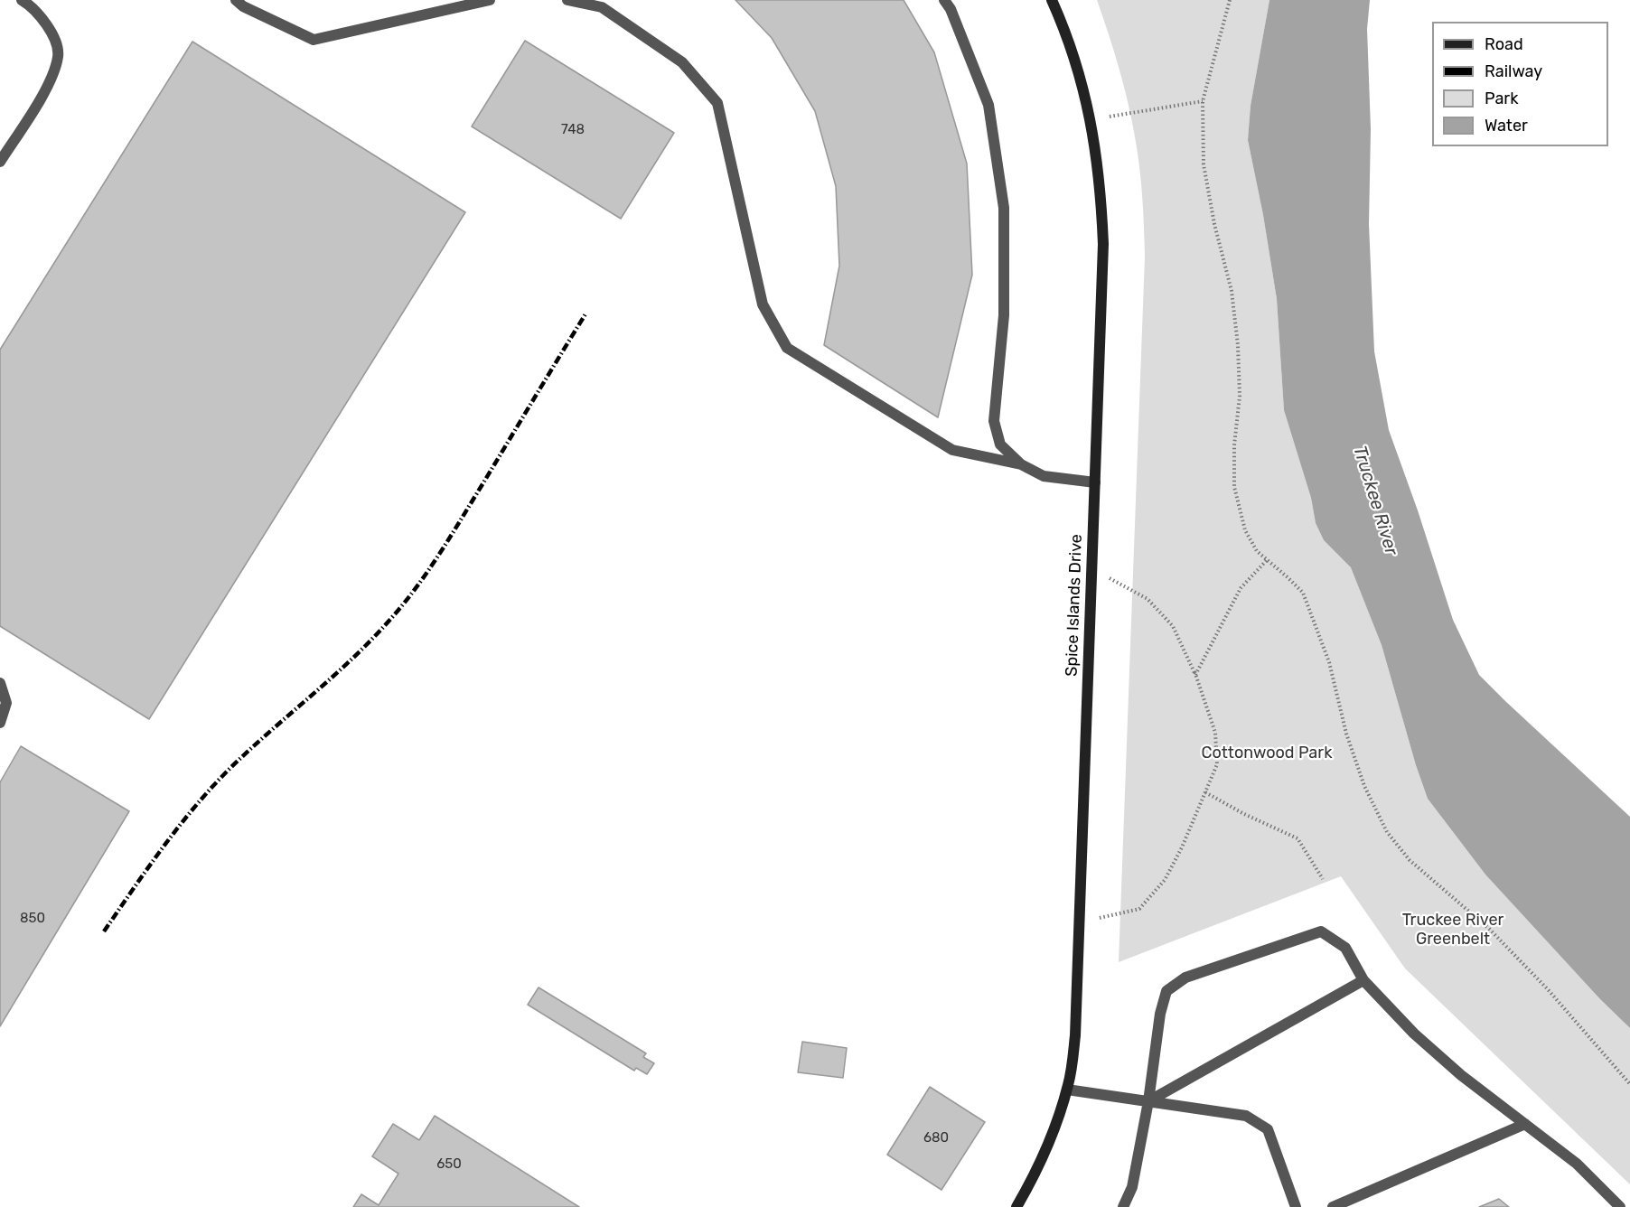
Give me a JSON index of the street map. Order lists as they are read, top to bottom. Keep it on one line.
{"streets":{"street":["Spice Islands Drive"]},"water":["Truckee River"],"parks":["Cottonwood Park","Truckee River Greenbelt"],"house_numbers":["748","850","680","650"],"legend":["Road","Railway","Park","Water"]}
